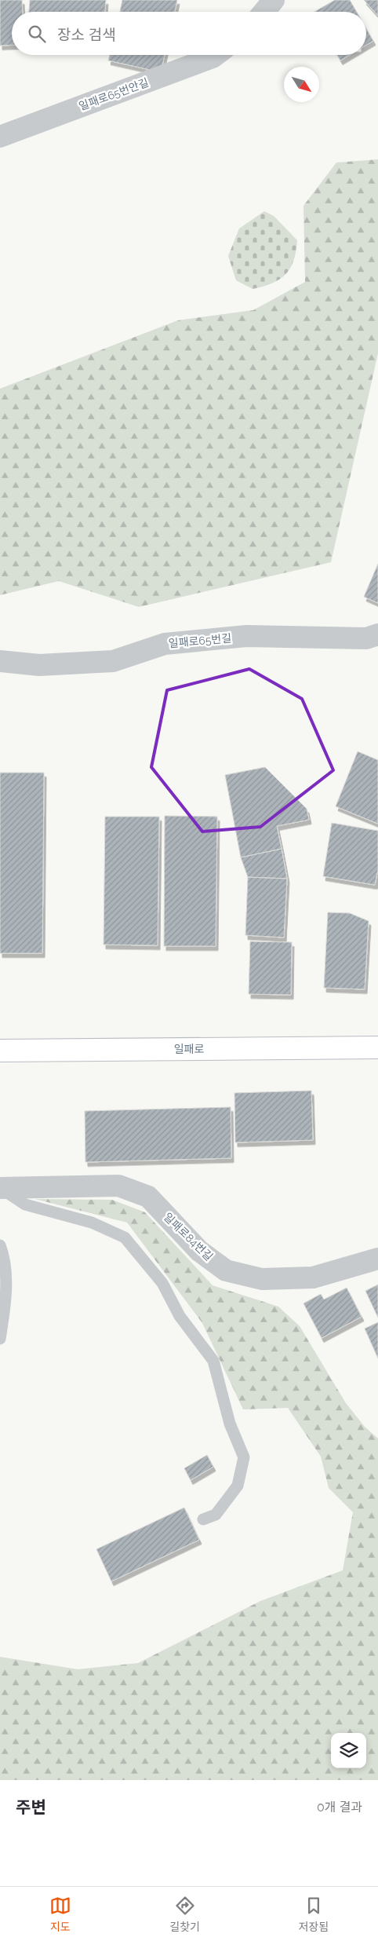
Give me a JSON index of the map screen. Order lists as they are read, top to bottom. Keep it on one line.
{"streets":{"street":["일패로65번안길","일패로65번길","일패로","일패로84번길"]},"north":"bottom right","page":{"search":"장소 검색","heading":["주변","0개 결과"],"nav":["지도","길찾기","저장됨"]}}
